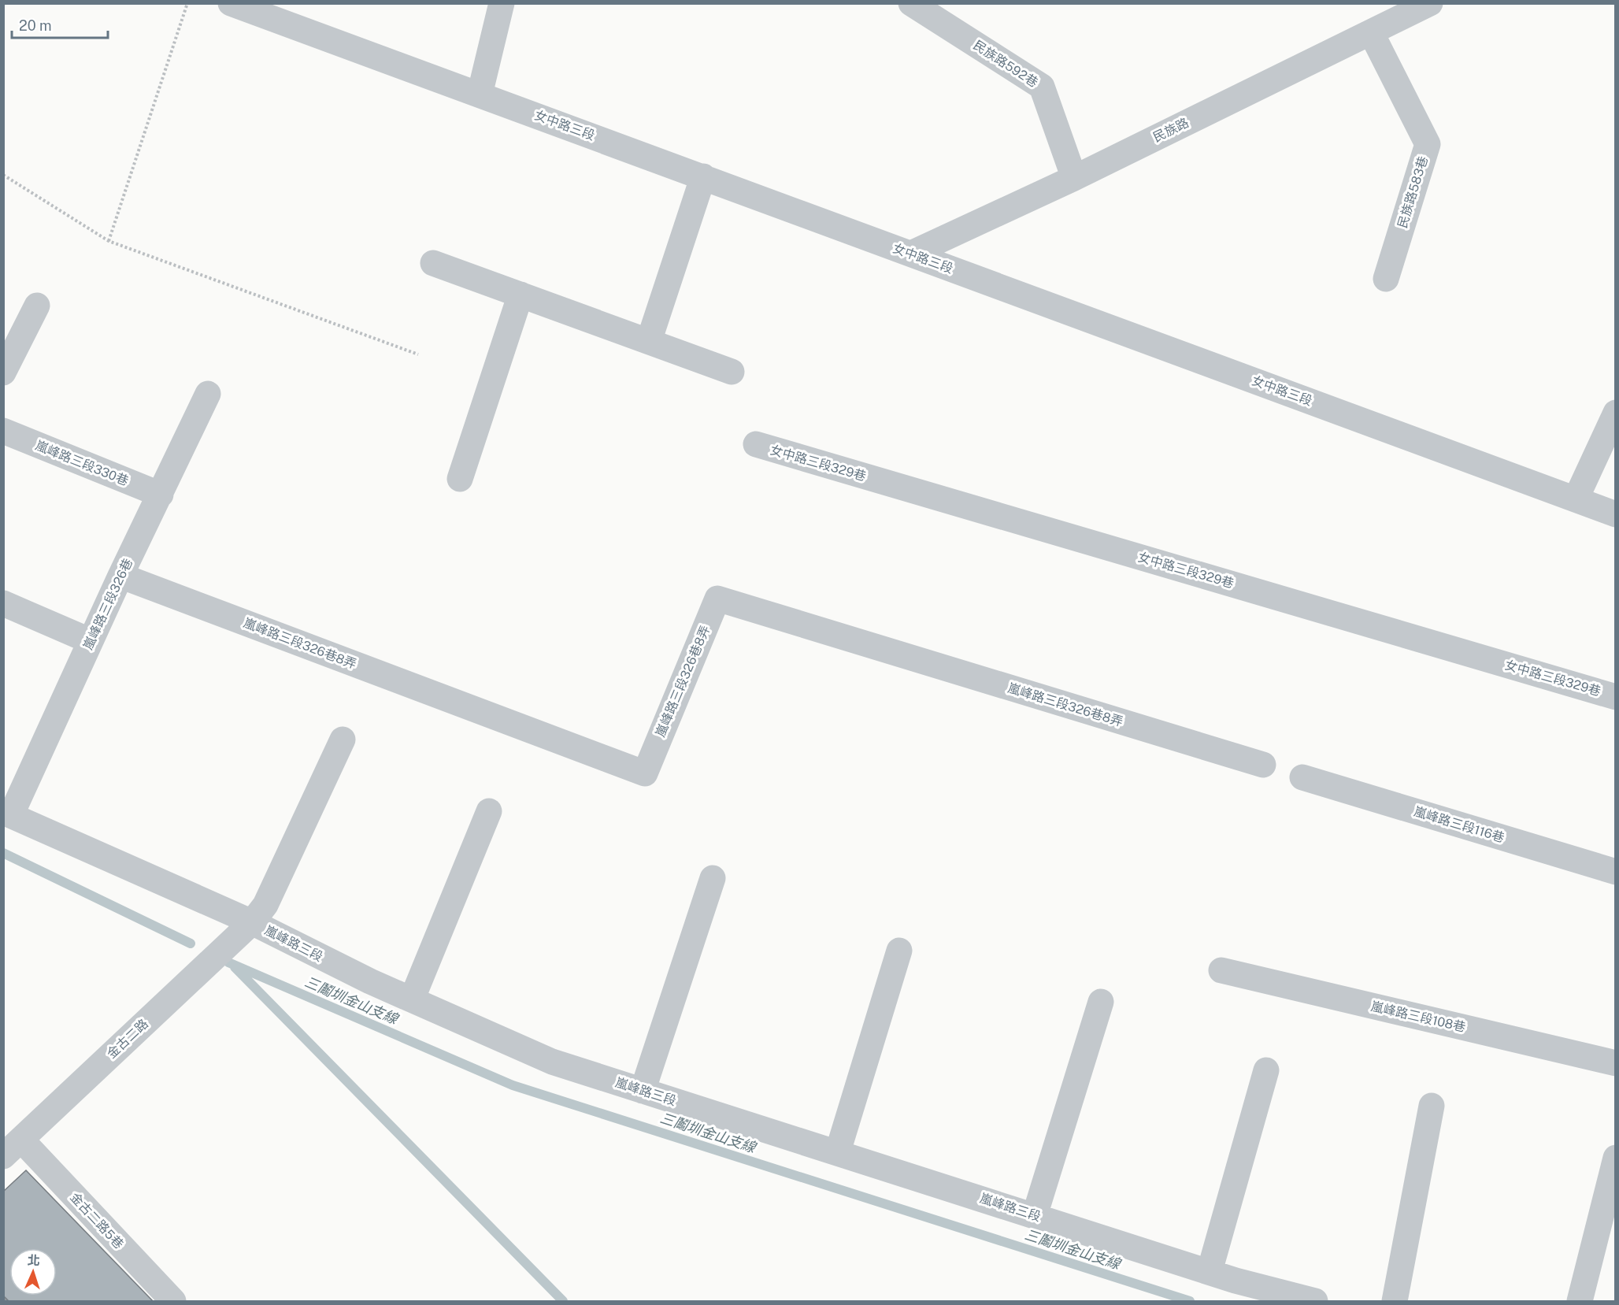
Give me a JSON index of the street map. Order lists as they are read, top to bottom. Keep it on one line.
{"streets":{"street":["民族路592巷","女中路三段","民族路","民族路583巷","嵐峰路三段330巷","女中路三段329巷","嵐峰路三段326巷","嵐峰路三段326巷8弄","嵐峰路三段116巷","嵐峰路三段","嵐峰路三段108巷","金古二路","金古二路5巷"]},"crossings":[["民族路592巷","民族路"],["女中路三段","民族路"],["民族路","民族路583巷"],["嵐峰路三段330巷","嵐峰路三段326巷"],["嵐峰路三段326巷","嵐峰路三段326巷8弄"],["嵐峰路三段326巷","嵐峰路三段"],["嵐峰路三段","金古二路"],["金古二路","金古二路5巷"]],"water":["三鬮圳金山支線"],"scale_bar":"20 m","north":"top"}
